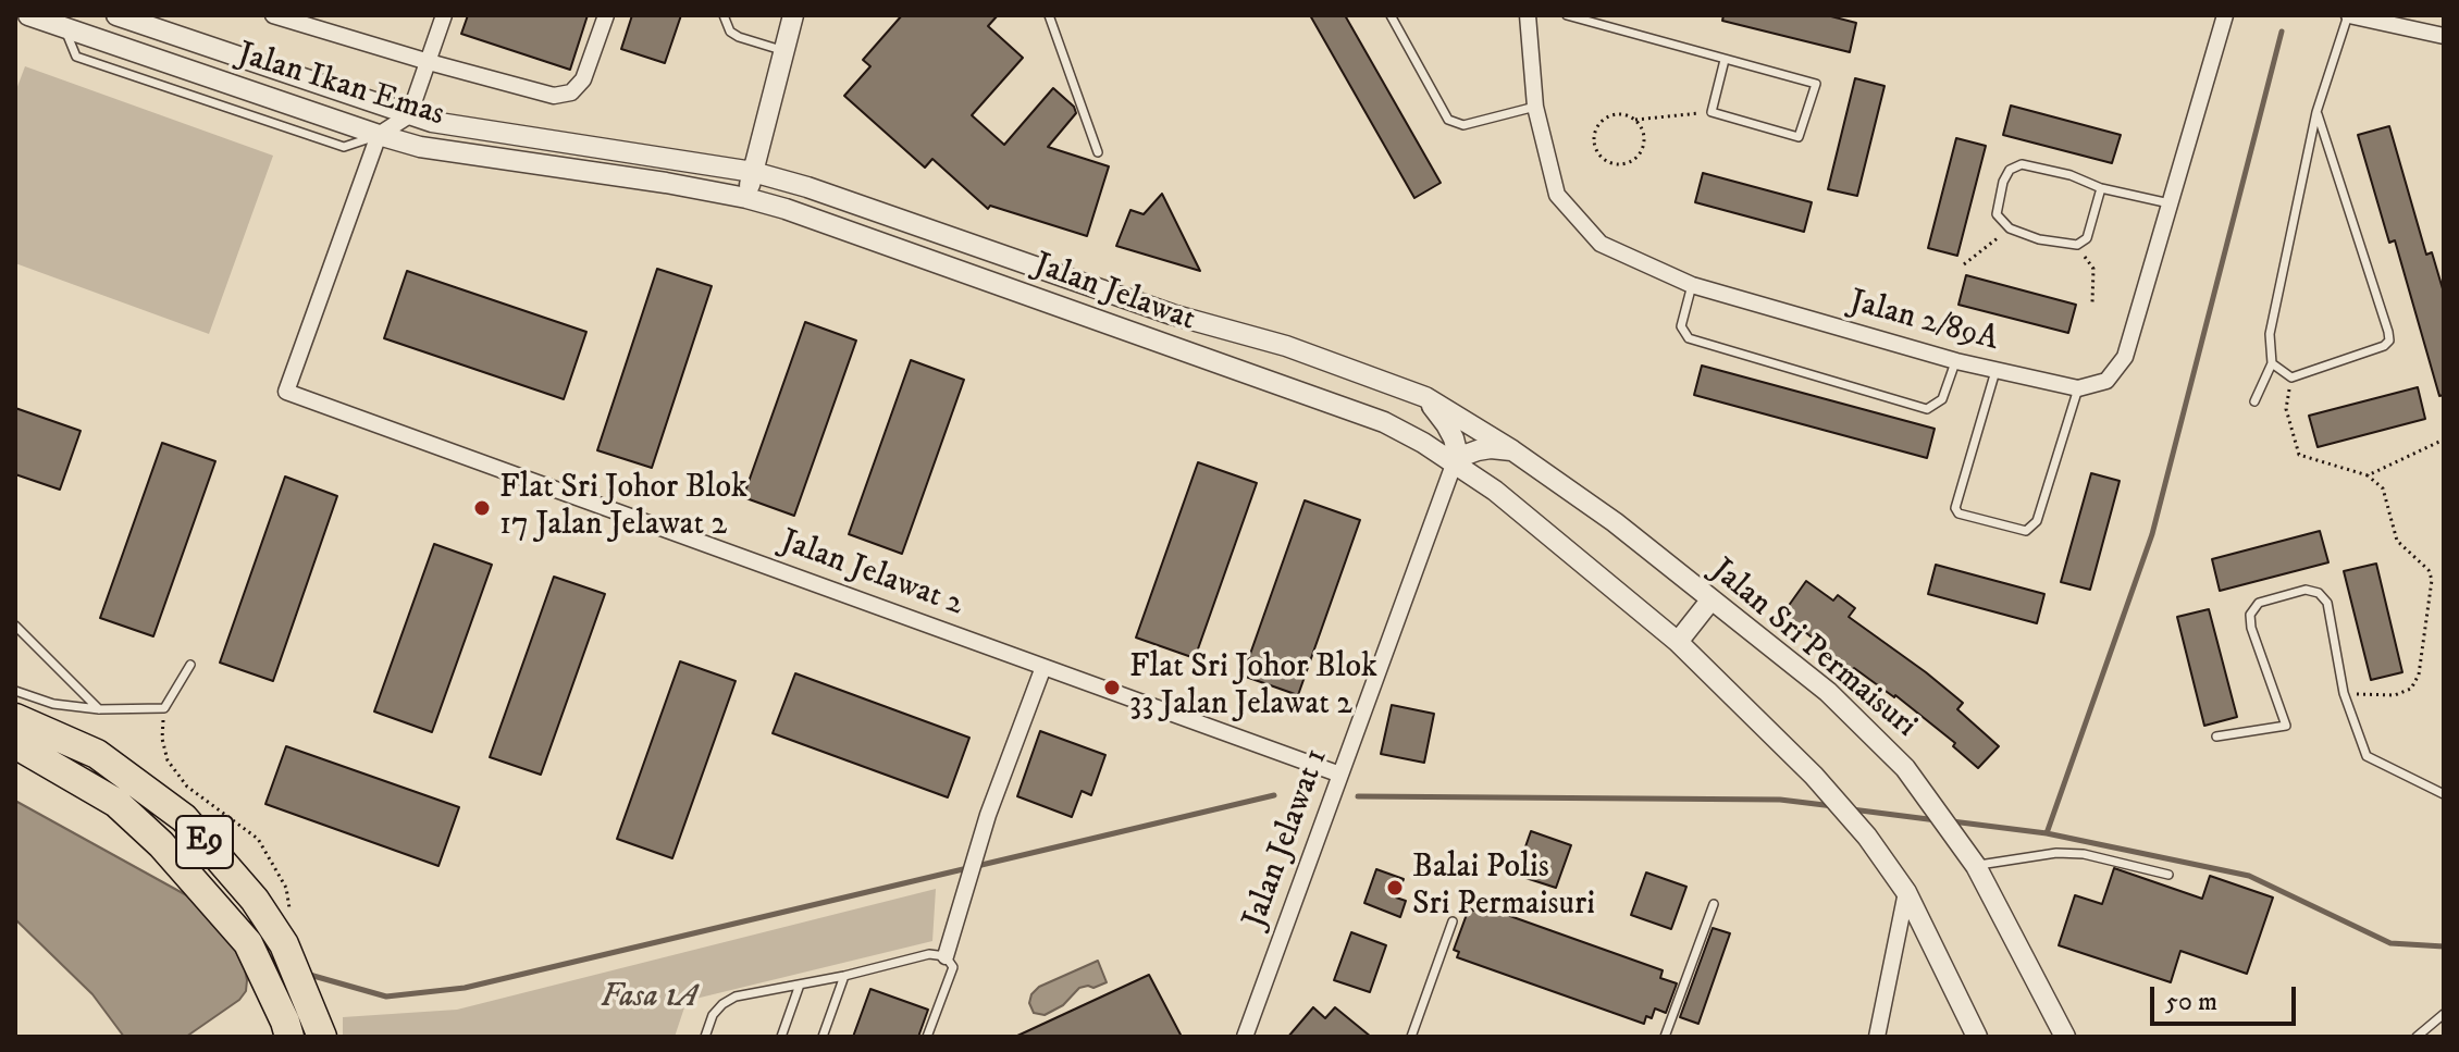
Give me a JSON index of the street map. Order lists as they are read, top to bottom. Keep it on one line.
{"streets":{"highway":["E9"],"street":["Jalan Ikan Emas","Jalan Jelawat","Jalan 2/89A","Jalan Jelawat 2","Jalan Sri Permaisuri","Jalan Jelawat 1"]},"crossings":[["Jalan Ikan Emas","Jalan Jelawat"],["Jalan Ikan Emas","Jalan Jelawat 2"],["Jalan Jelawat","Jalan Sri Permaisuri"],["Jalan Jelawat","Jalan Jelawat 1"],["Jalan Jelawat 2","Jalan Jelawat 1"]],"parks":["Fasa 1A"],"places":["Flat Sri Johor Blok 17 Jalan Jelawat 2","Flat Sri Johor Blok 33 Jalan Jelawat 2","Balai Polis Sri Permaisuri"],"scale_bar":"50 m"}
